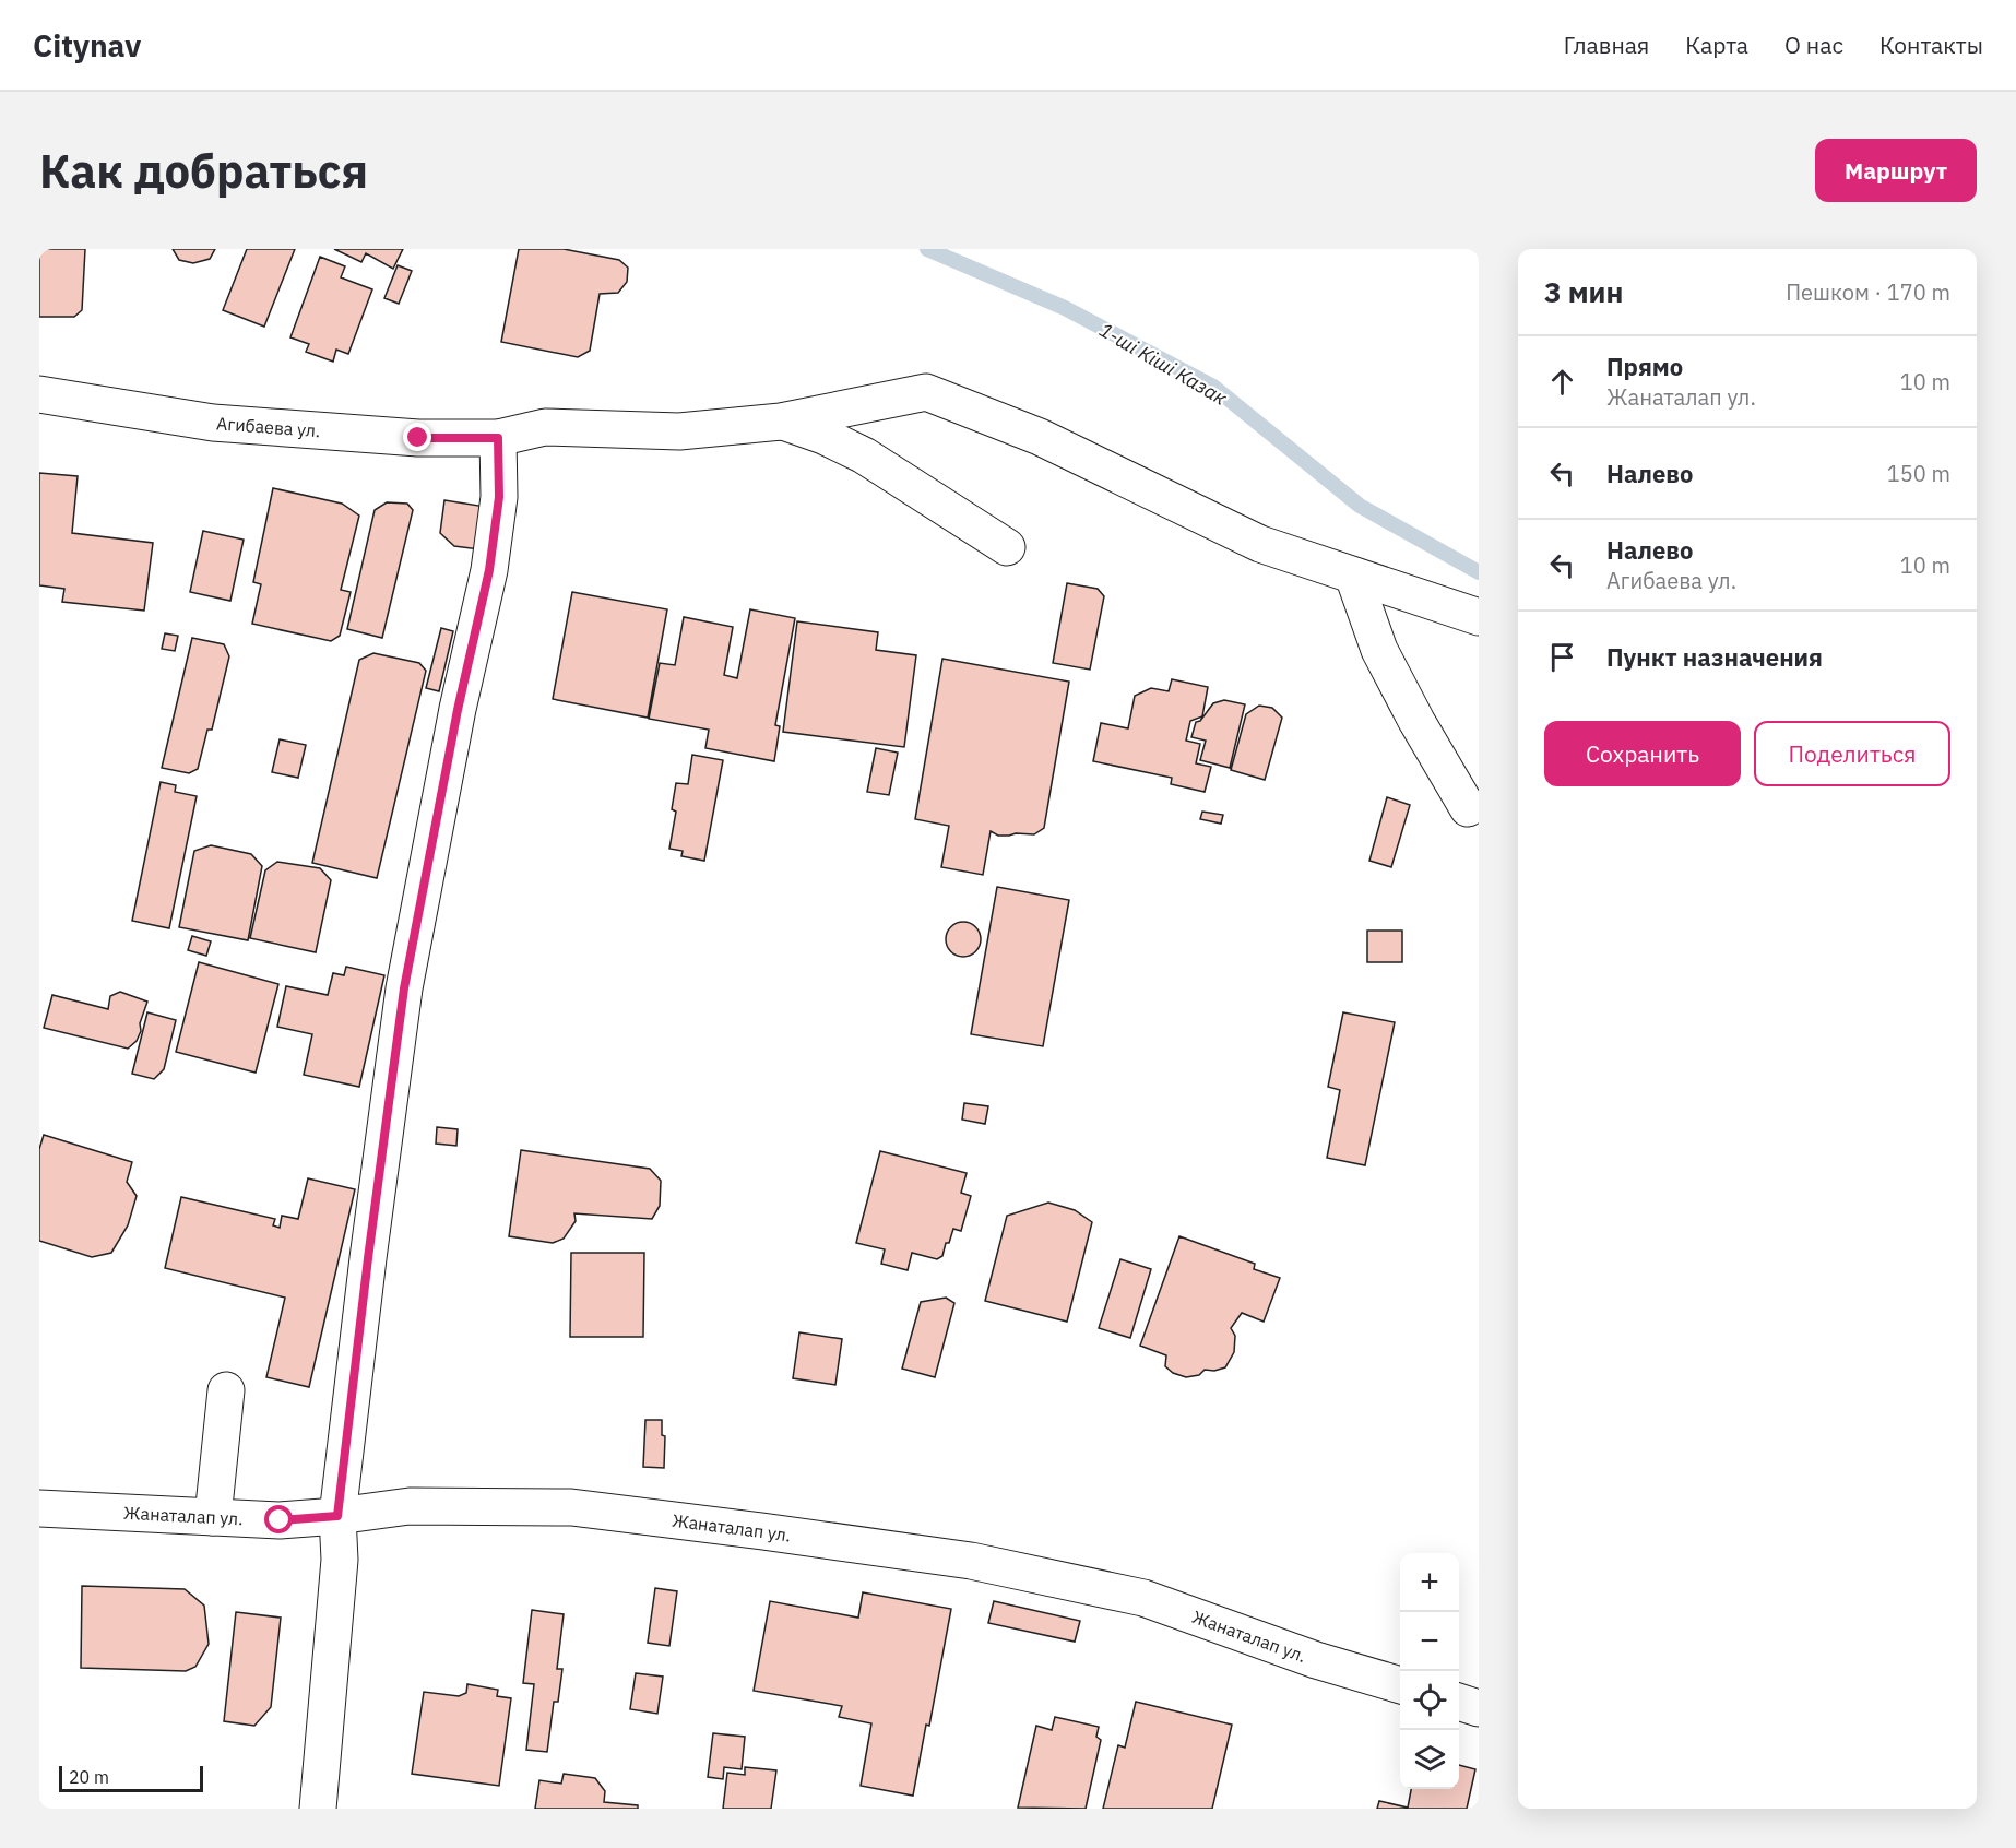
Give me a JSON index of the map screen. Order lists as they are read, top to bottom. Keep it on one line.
{"streets":{"street":["Агибаева ул.","Жанаталап ул."]},"water":["1-ші Кіші Казак"],"scale_bar":"20 m","page":{"header":"Citynav","nav":["Главная","Карта","О нас","Контакты"],"buttons":["Маршрут",["Сохранить","Поделиться"]],"title":"Как добраться","heading":["3 мин","Пешком · 170 m"],"list":[["Прямо","Жанаталап ул.","10 m"],["Налево","150 m"],["Налево","Агибаева ул.","10 m"],"Пункт назначения"],"map_buttons":["+","−"],"scale":"20 m"}}
